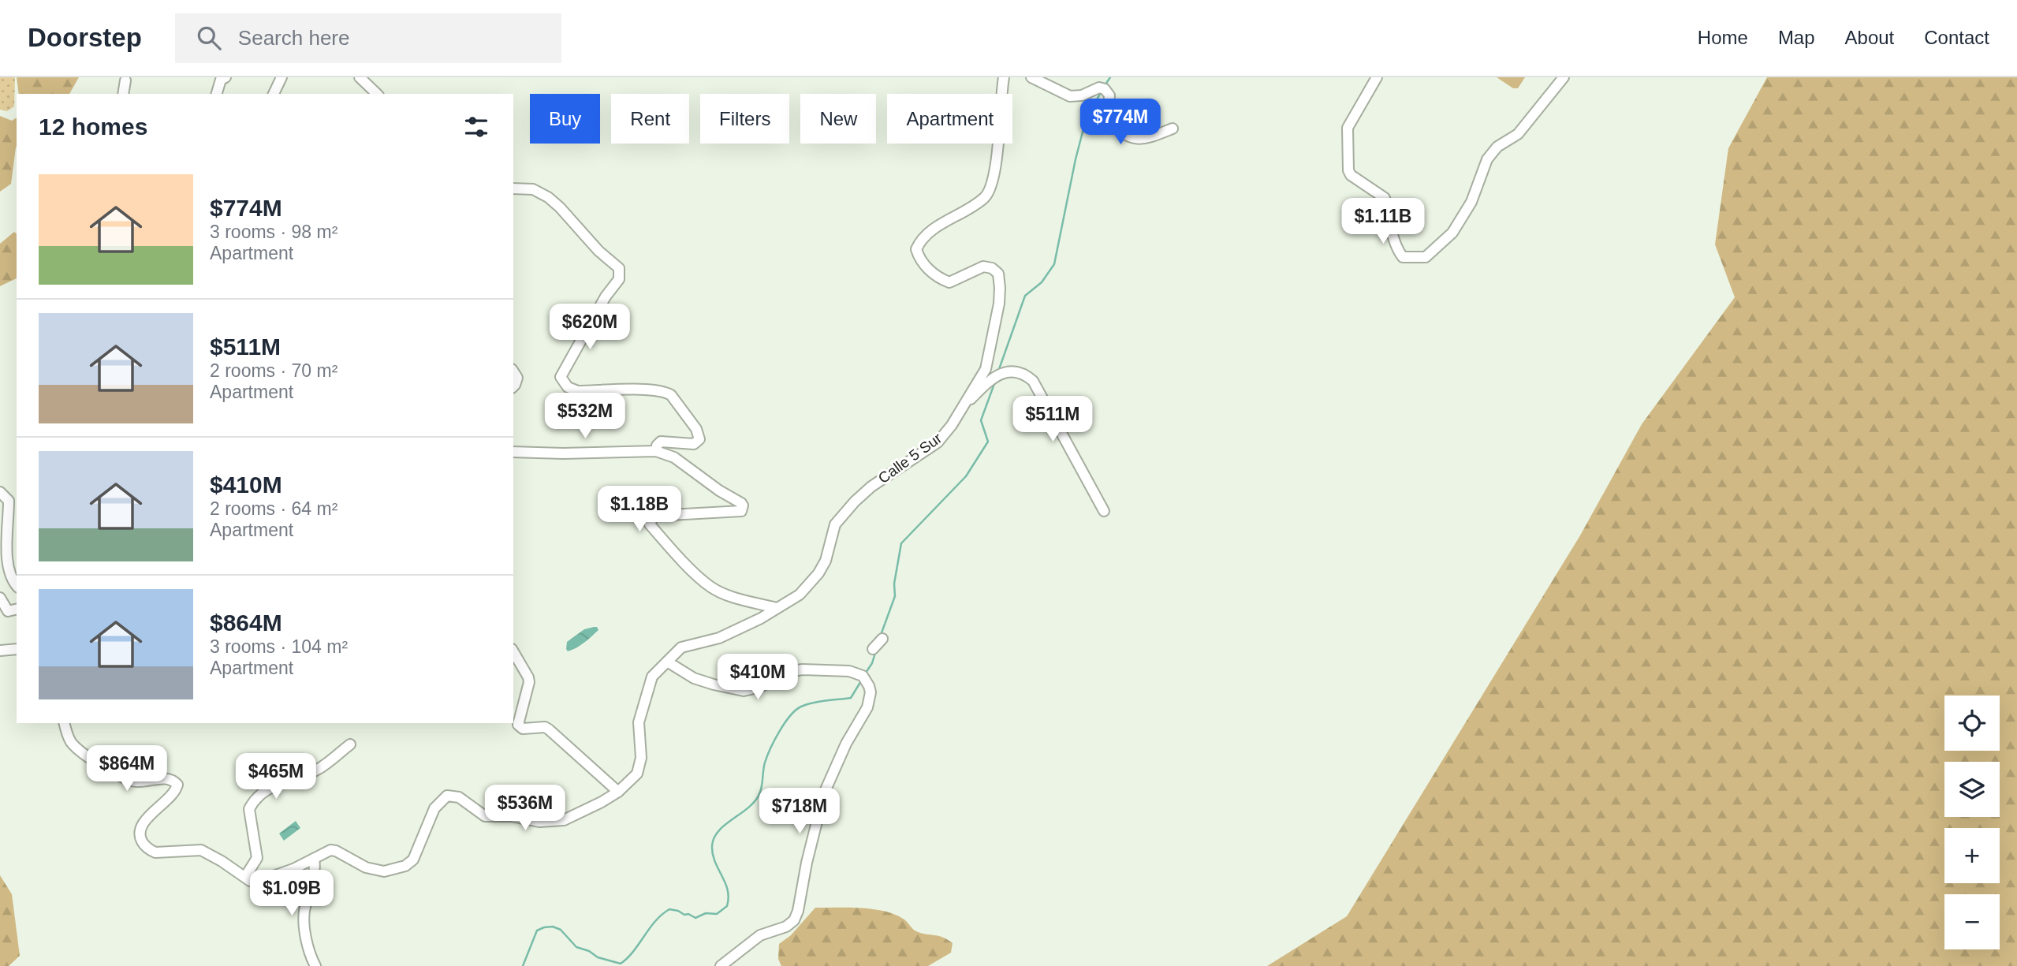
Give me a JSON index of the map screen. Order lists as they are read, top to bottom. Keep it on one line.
{"streets":{"street":["Calle 5 Sur"]},"page":{"header":"Doorstep","search":"Search here","nav":["Home","Map","About","Contact"],"chip":["Buy","Rent","Filters","New","Apartment"],"heading":"12 homes","price":["$774M","$1.11B","$620M","$532M","$511M","$1.18B","$410M","$864M","$465M","$536M","$718M","$1.09B"],"list":[{"name":"$774M","note":"3 rooms · 98 m² · Apartment"},{"name":"$511M","note":"2 rooms · 70 m² · Apartment"},{"name":"$410M","note":"2 rooms · 64 m² · Apartment"},{"name":"$864M","note":"3 rooms · 104 m² · Apartment"}],"map_buttons":["+","−"]}}
